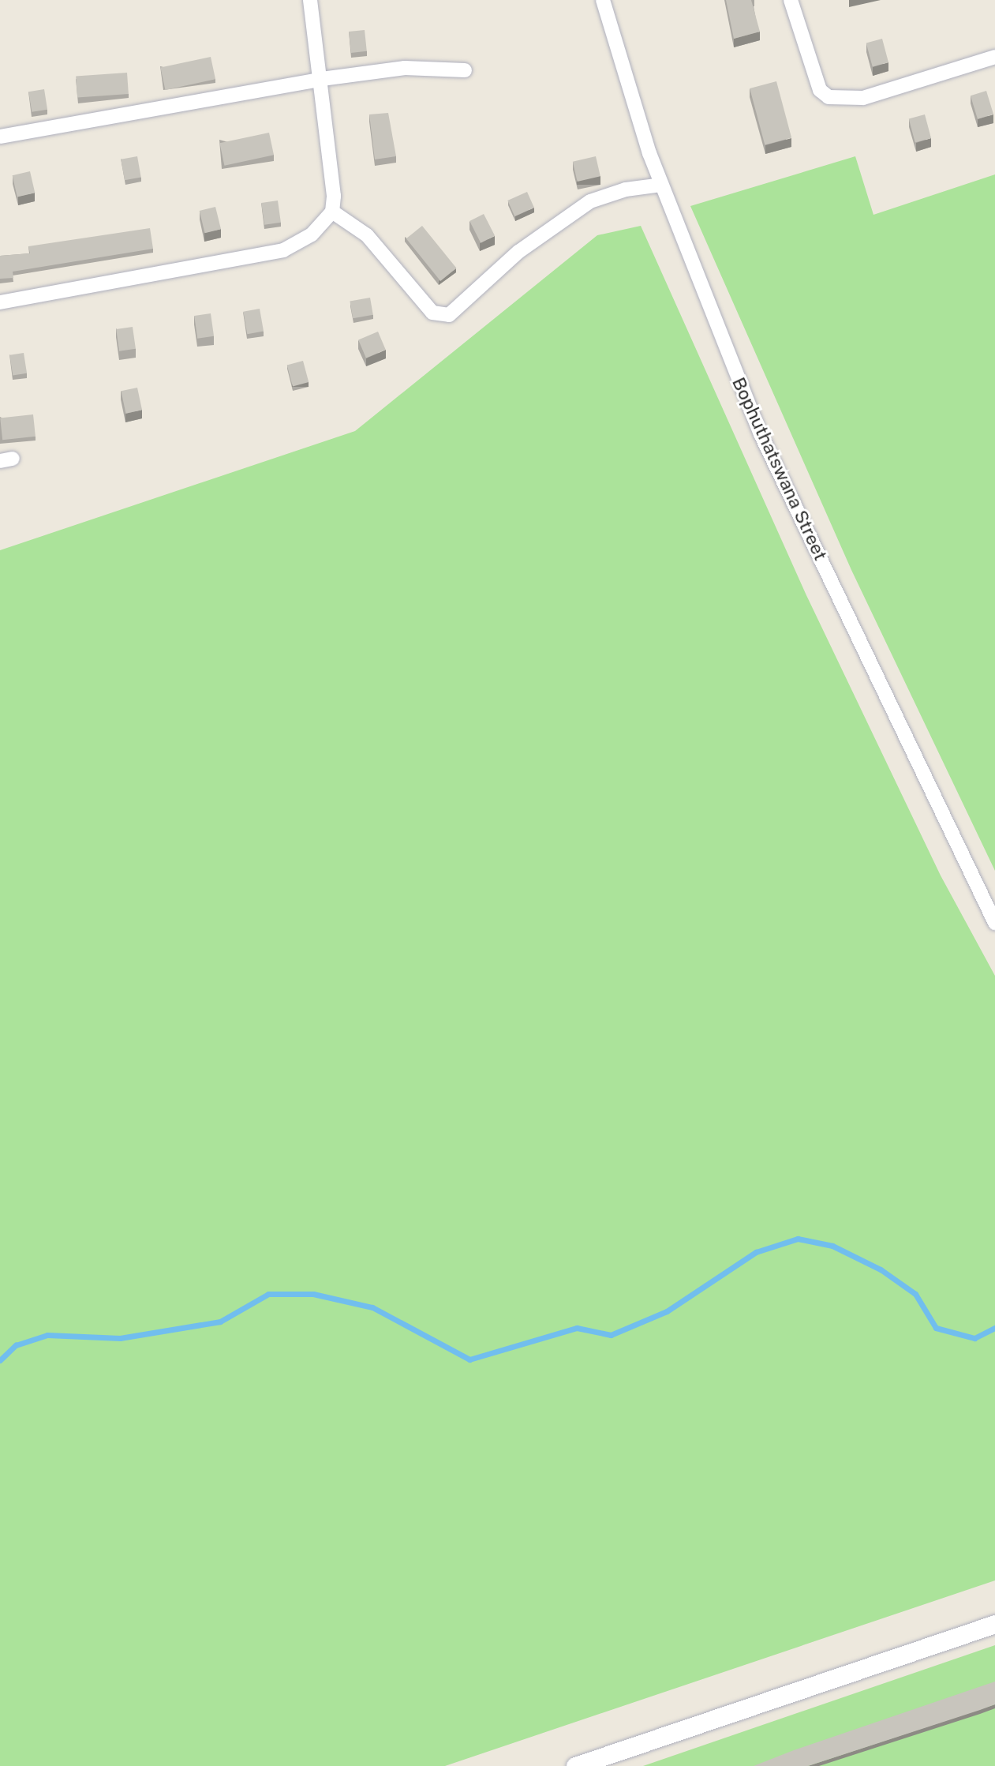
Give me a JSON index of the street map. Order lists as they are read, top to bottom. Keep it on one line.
{"streets":{"street":["Bophuthatswana Street"]}}
